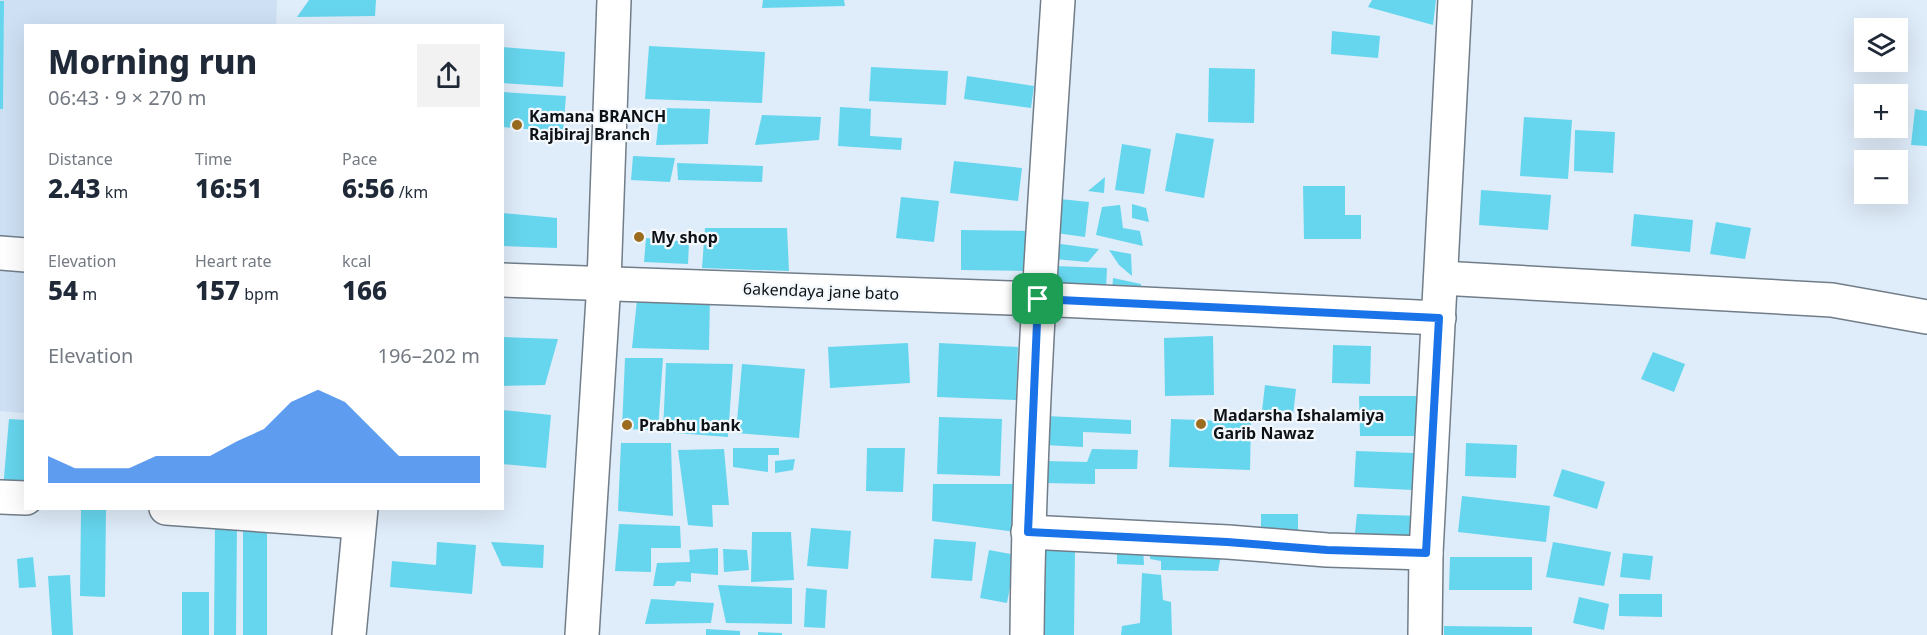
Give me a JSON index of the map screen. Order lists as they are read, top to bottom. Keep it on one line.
{"streets":{"street":["6akendaya jane bato"]},"places":["Kamana BRANCH Rajbiraj Branch","My shop","Madarsha Ishalamiya Garib Nawaz","Prabhu bank"],"page":{"map_buttons":["+","−"],"heading":["Morning run","06:43 · 9 × 270 m"],"stats":[["Distance","2.43 km"],["Time","16:51"],["Pace","6:56 /km"],["Elevation","54 m"],["Heart rate","157 bpm"],["kcal","166"]],"chart":["Elevation","196–202 m"]}}
